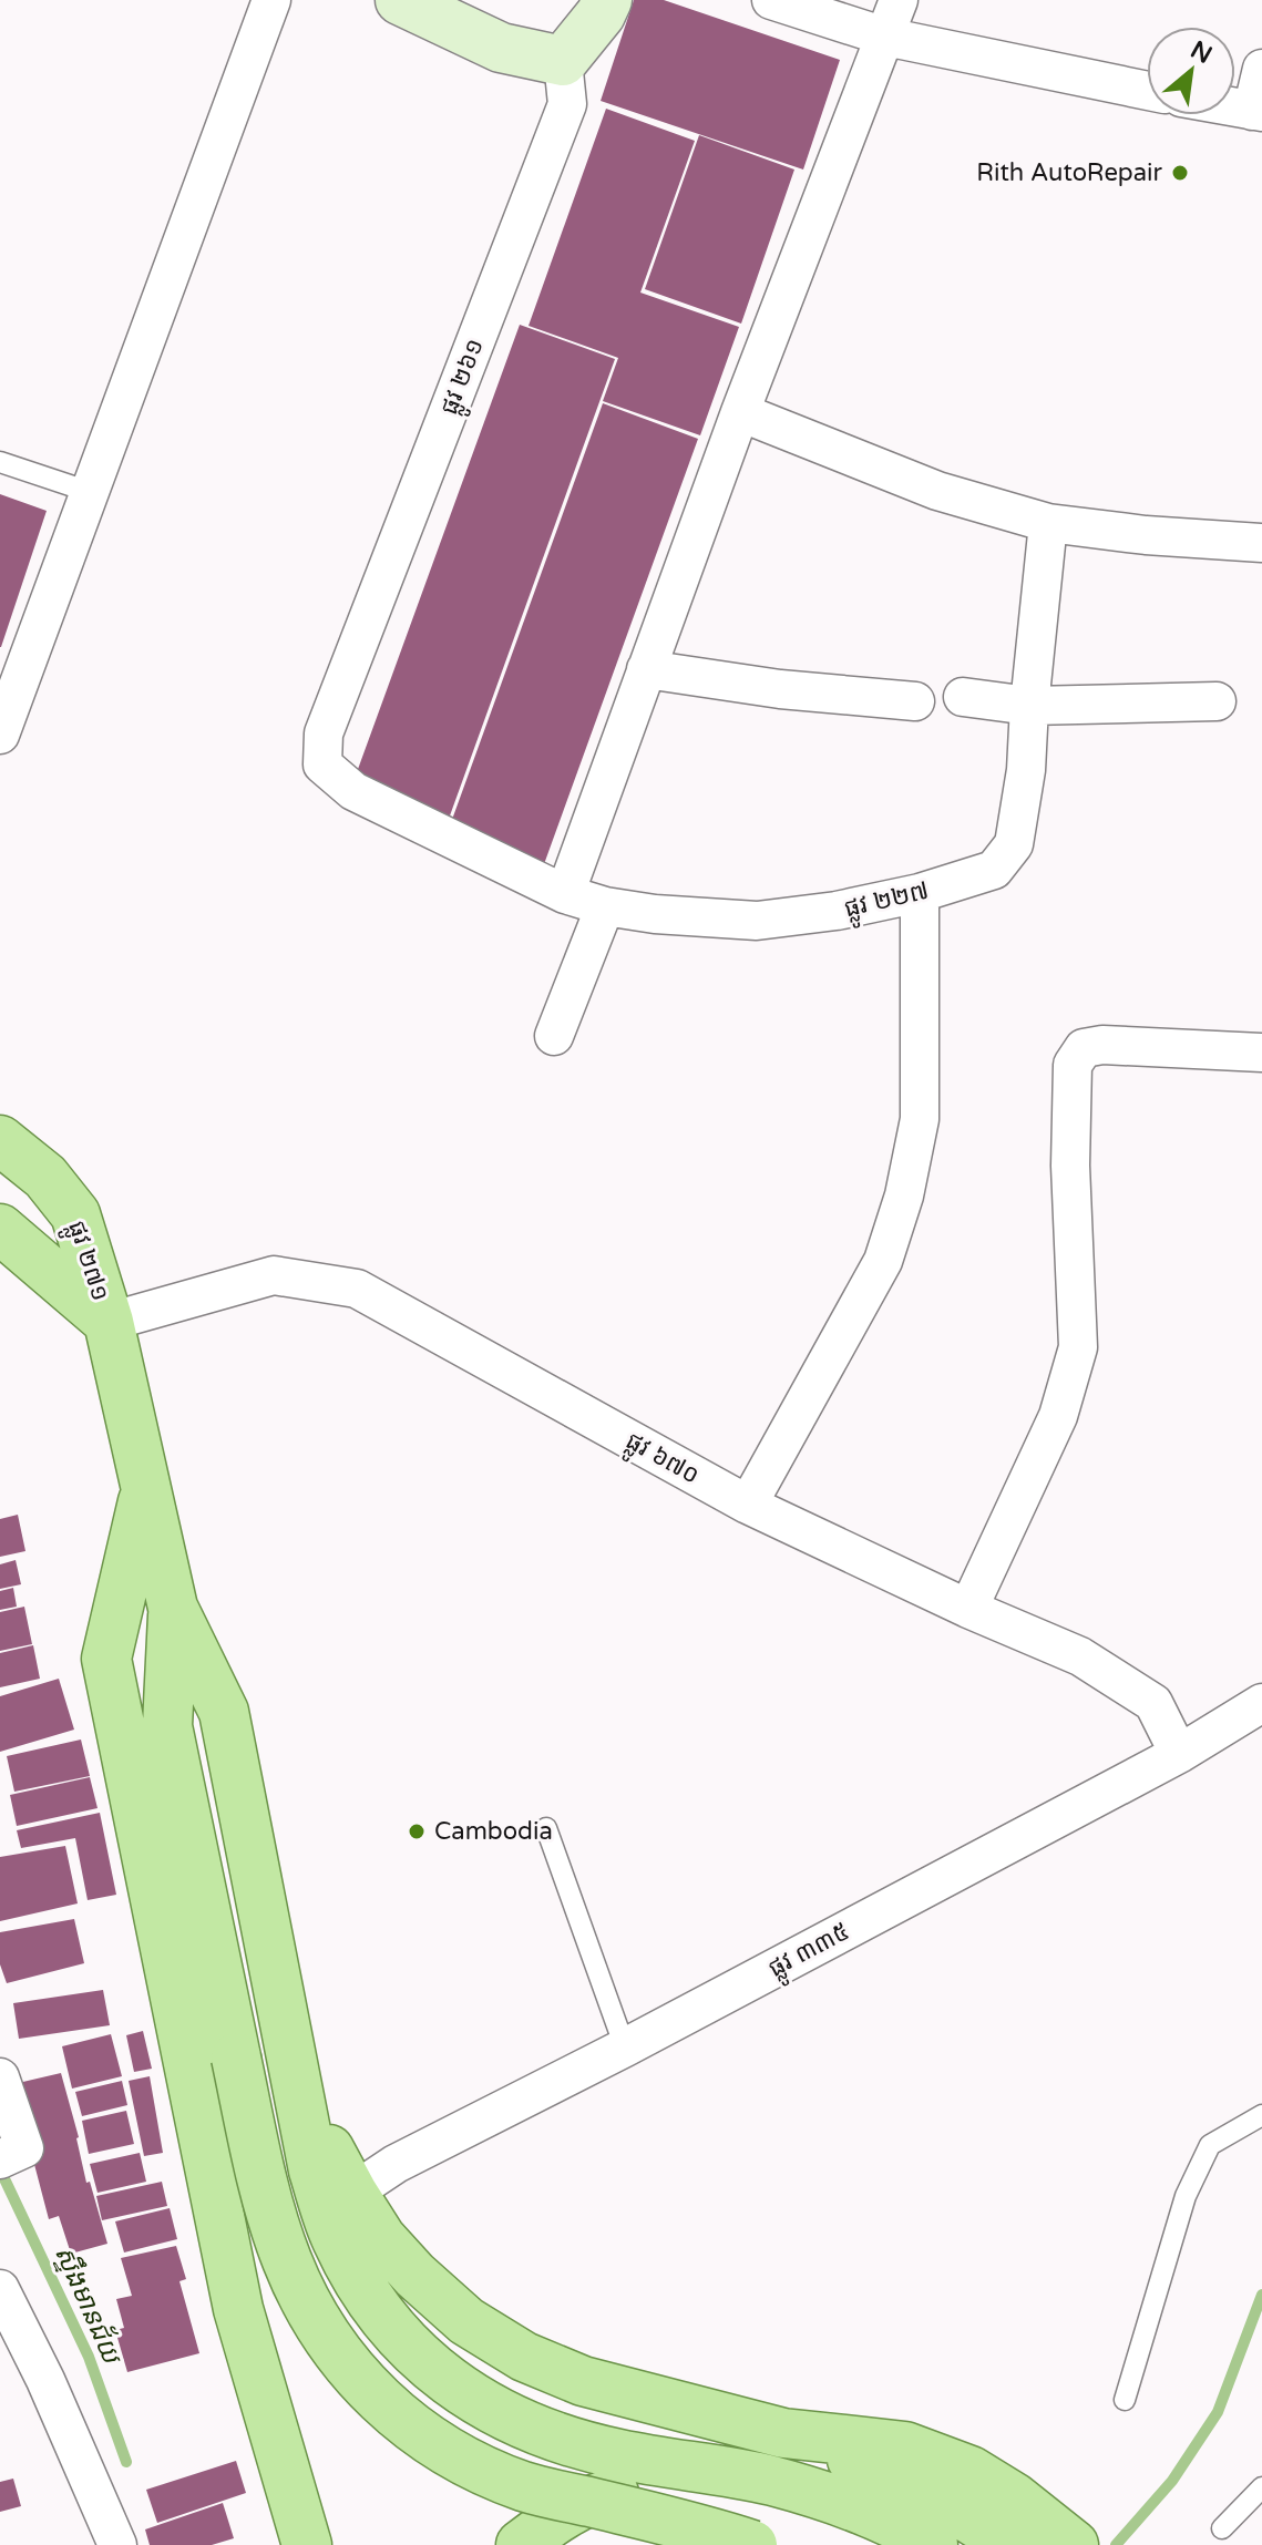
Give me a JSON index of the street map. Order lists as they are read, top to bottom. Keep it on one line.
{"streets":{"main road":["ផ្លូវ ២៧១"],"street":["ផ្លូវ ២៦១","ផ្លូវ ២២៧","ផ្លូវ ៦៧០","ផ្លូវ ៣៣៥"]},"crossings":[["ផ្លូវ ២៦១","ផ្លូវ ២២៧"],["ផ្លូវ ២៧១","ផ្លូវ ៦៧០"],["ផ្លូវ ៦៧០","ផ្លូវ ៣៣៥"]],"water":["ស្ទឹងមានជ័យ"],"places":["Rith AutoRepair","Cambodia"],"north":"top right"}
